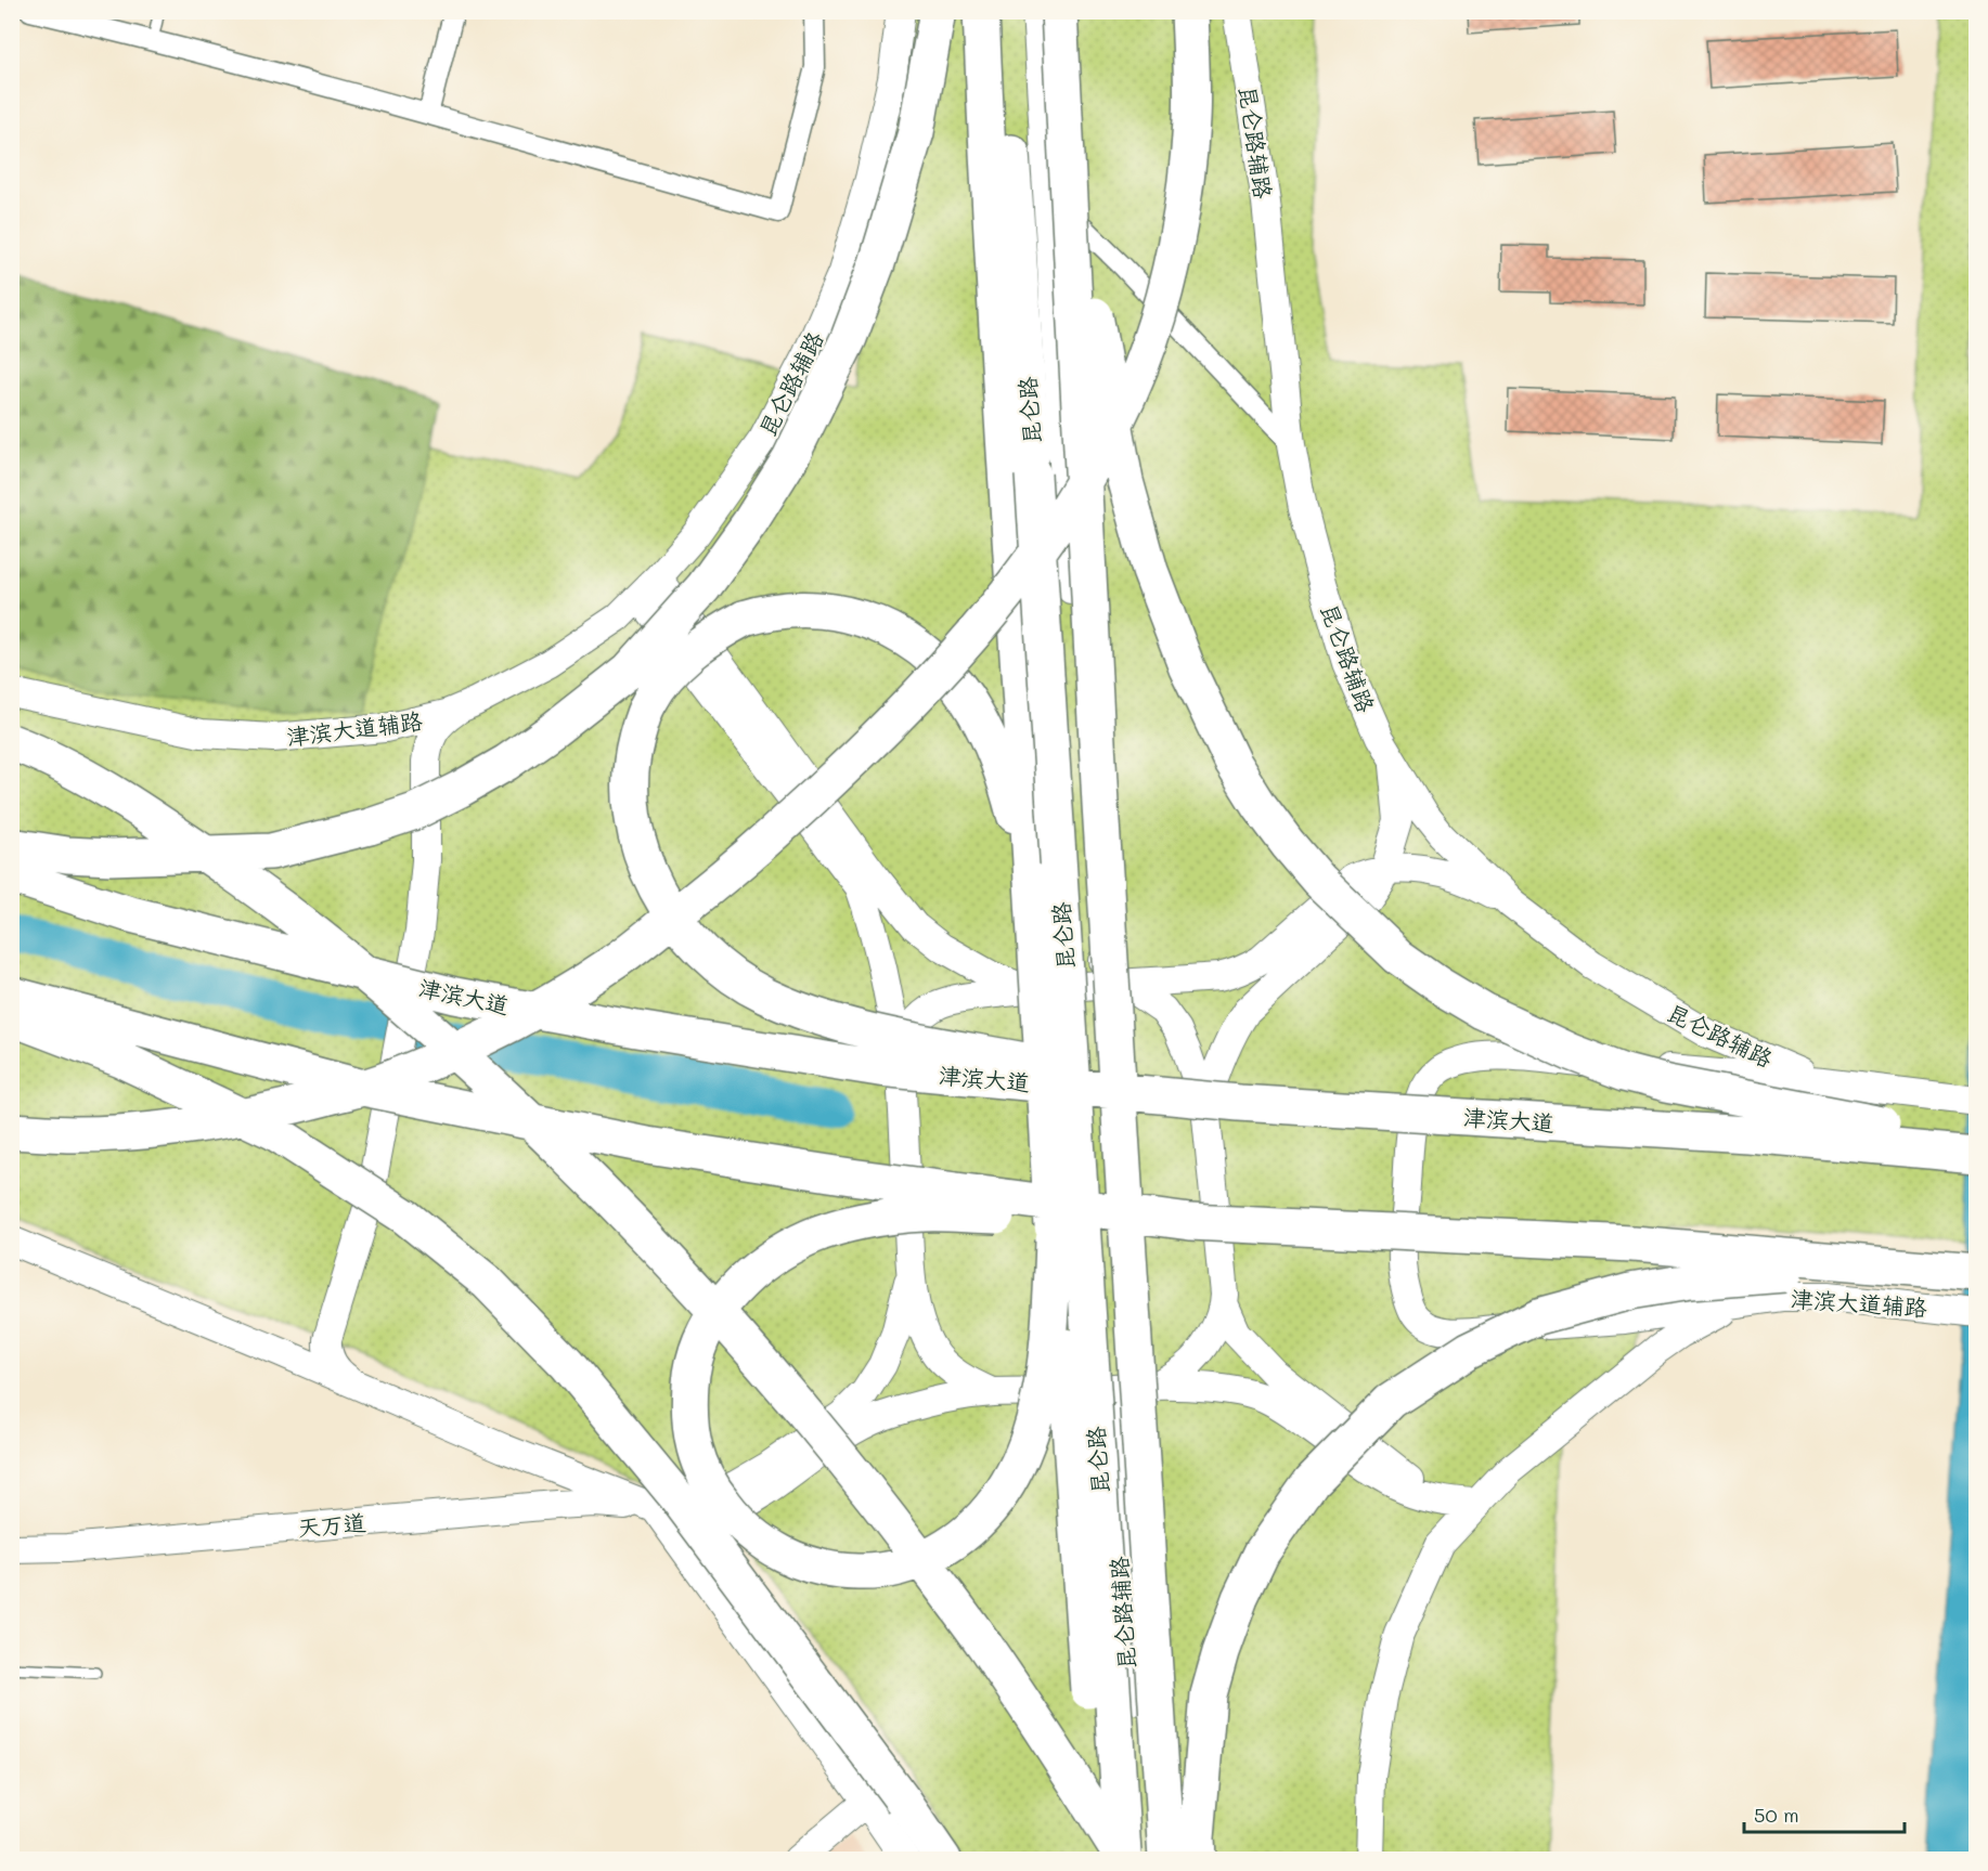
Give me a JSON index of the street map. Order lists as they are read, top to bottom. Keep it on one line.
{"streets":{"highway":["昆仑路","津滨大道"],"main road":["昆仑路辅路","津滨大道辅路","天万道"]},"crossings":[["昆仑路辅路","津滨大道辅路"]],"scale_bar":"50 m"}
